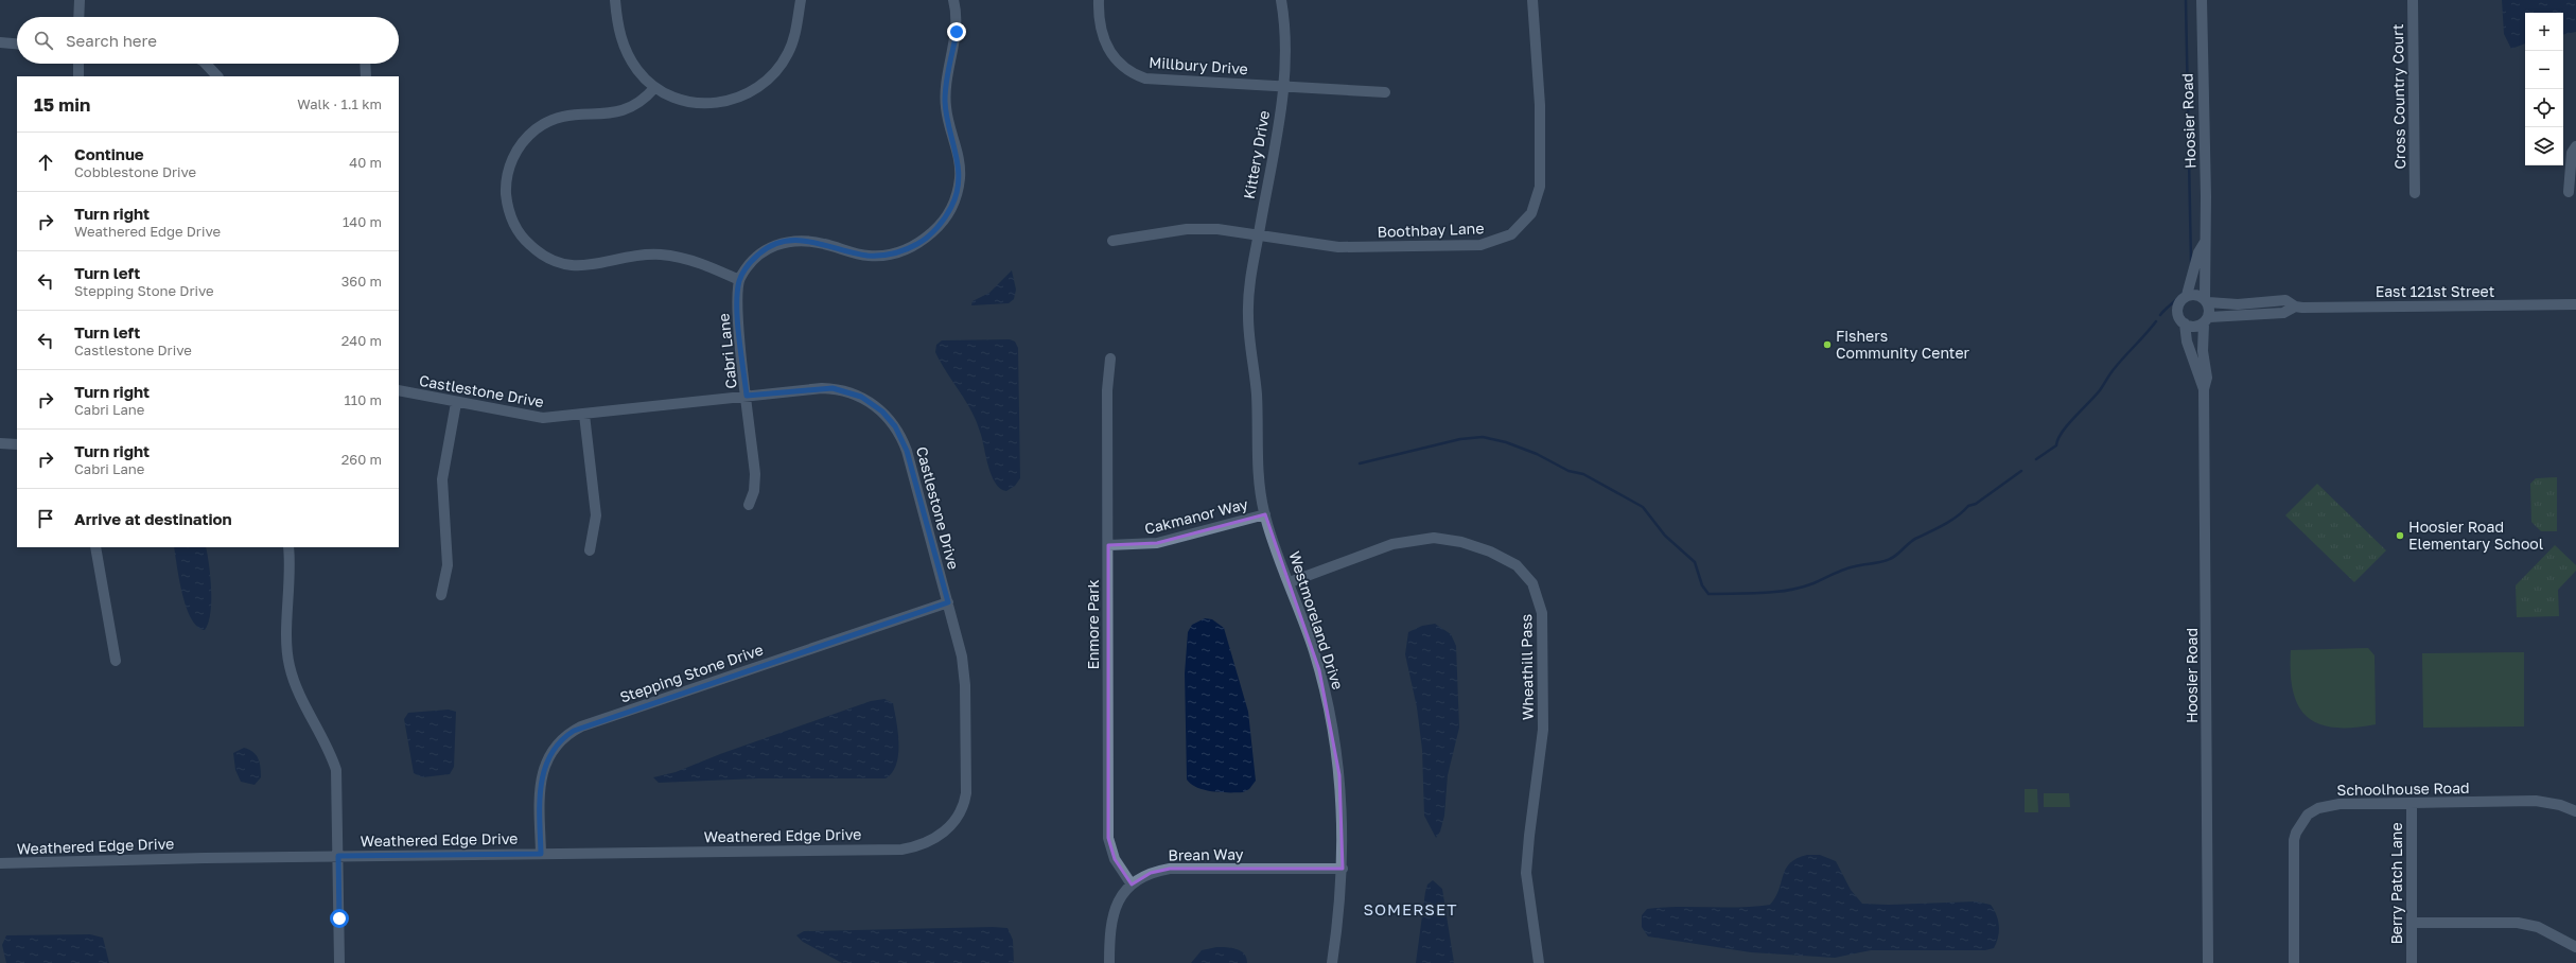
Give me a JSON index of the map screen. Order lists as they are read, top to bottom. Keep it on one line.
{"streets":{"street":["Millbury Drive","Cross Country Court","Hoosier Road","Kittery Drive","Boothbay Lane","East 121st Street","Cabri Lane","Castlestone Drive","Cakmanor Way","Westmoreland Drive","Enmore Park","Wheathill Pass","Stepping Stone Drive","Schoolhouse Road","Weathered Edge Drive","Brean Way","Berry Patch Lane"]},"crossings":[["Millbury Drive","Kittery Drive"],["Hoosier Road","East 121st Street"],["Kittery Drive","Boothbay Lane"],["Kittery Drive","Westmoreland Drive"],["Cabri Lane","Castlestone Drive"],["Castlestone Drive","Stepping Stone Drive"],["Castlestone Drive","Weathered Edge Drive"],["Cakmanor Way","Westmoreland Drive"],["Cakmanor Way","Enmore Park"],["Westmoreland Drive","Wheathill Pass"],["Westmoreland Drive","Brean Way"],["Enmore Park","Brean Way"],["Stepping Stone Drive","Weathered Edge Drive"],["Schoolhouse Road","Berry Patch Lane"]],"districts":["SOMERSET"],"places":["Fishers Community Center","Hoosier Road Elementary School"],"page":{"map_buttons":["+","−"],"search":"Search here","heading":["15 min","Walk · 1.1 km"],"list":[["Continue","Cobblestone Drive","40 m"],["Turn right","Weathered Edge Drive","140 m"],["Turn left","Stepping Stone Drive","360 m"],["Turn left","Castlestone Drive","240 m"],["Turn right","Cabri Lane","110 m"],["Turn right","Cabri Lane","260 m"],"Arrive at destination"]}}
